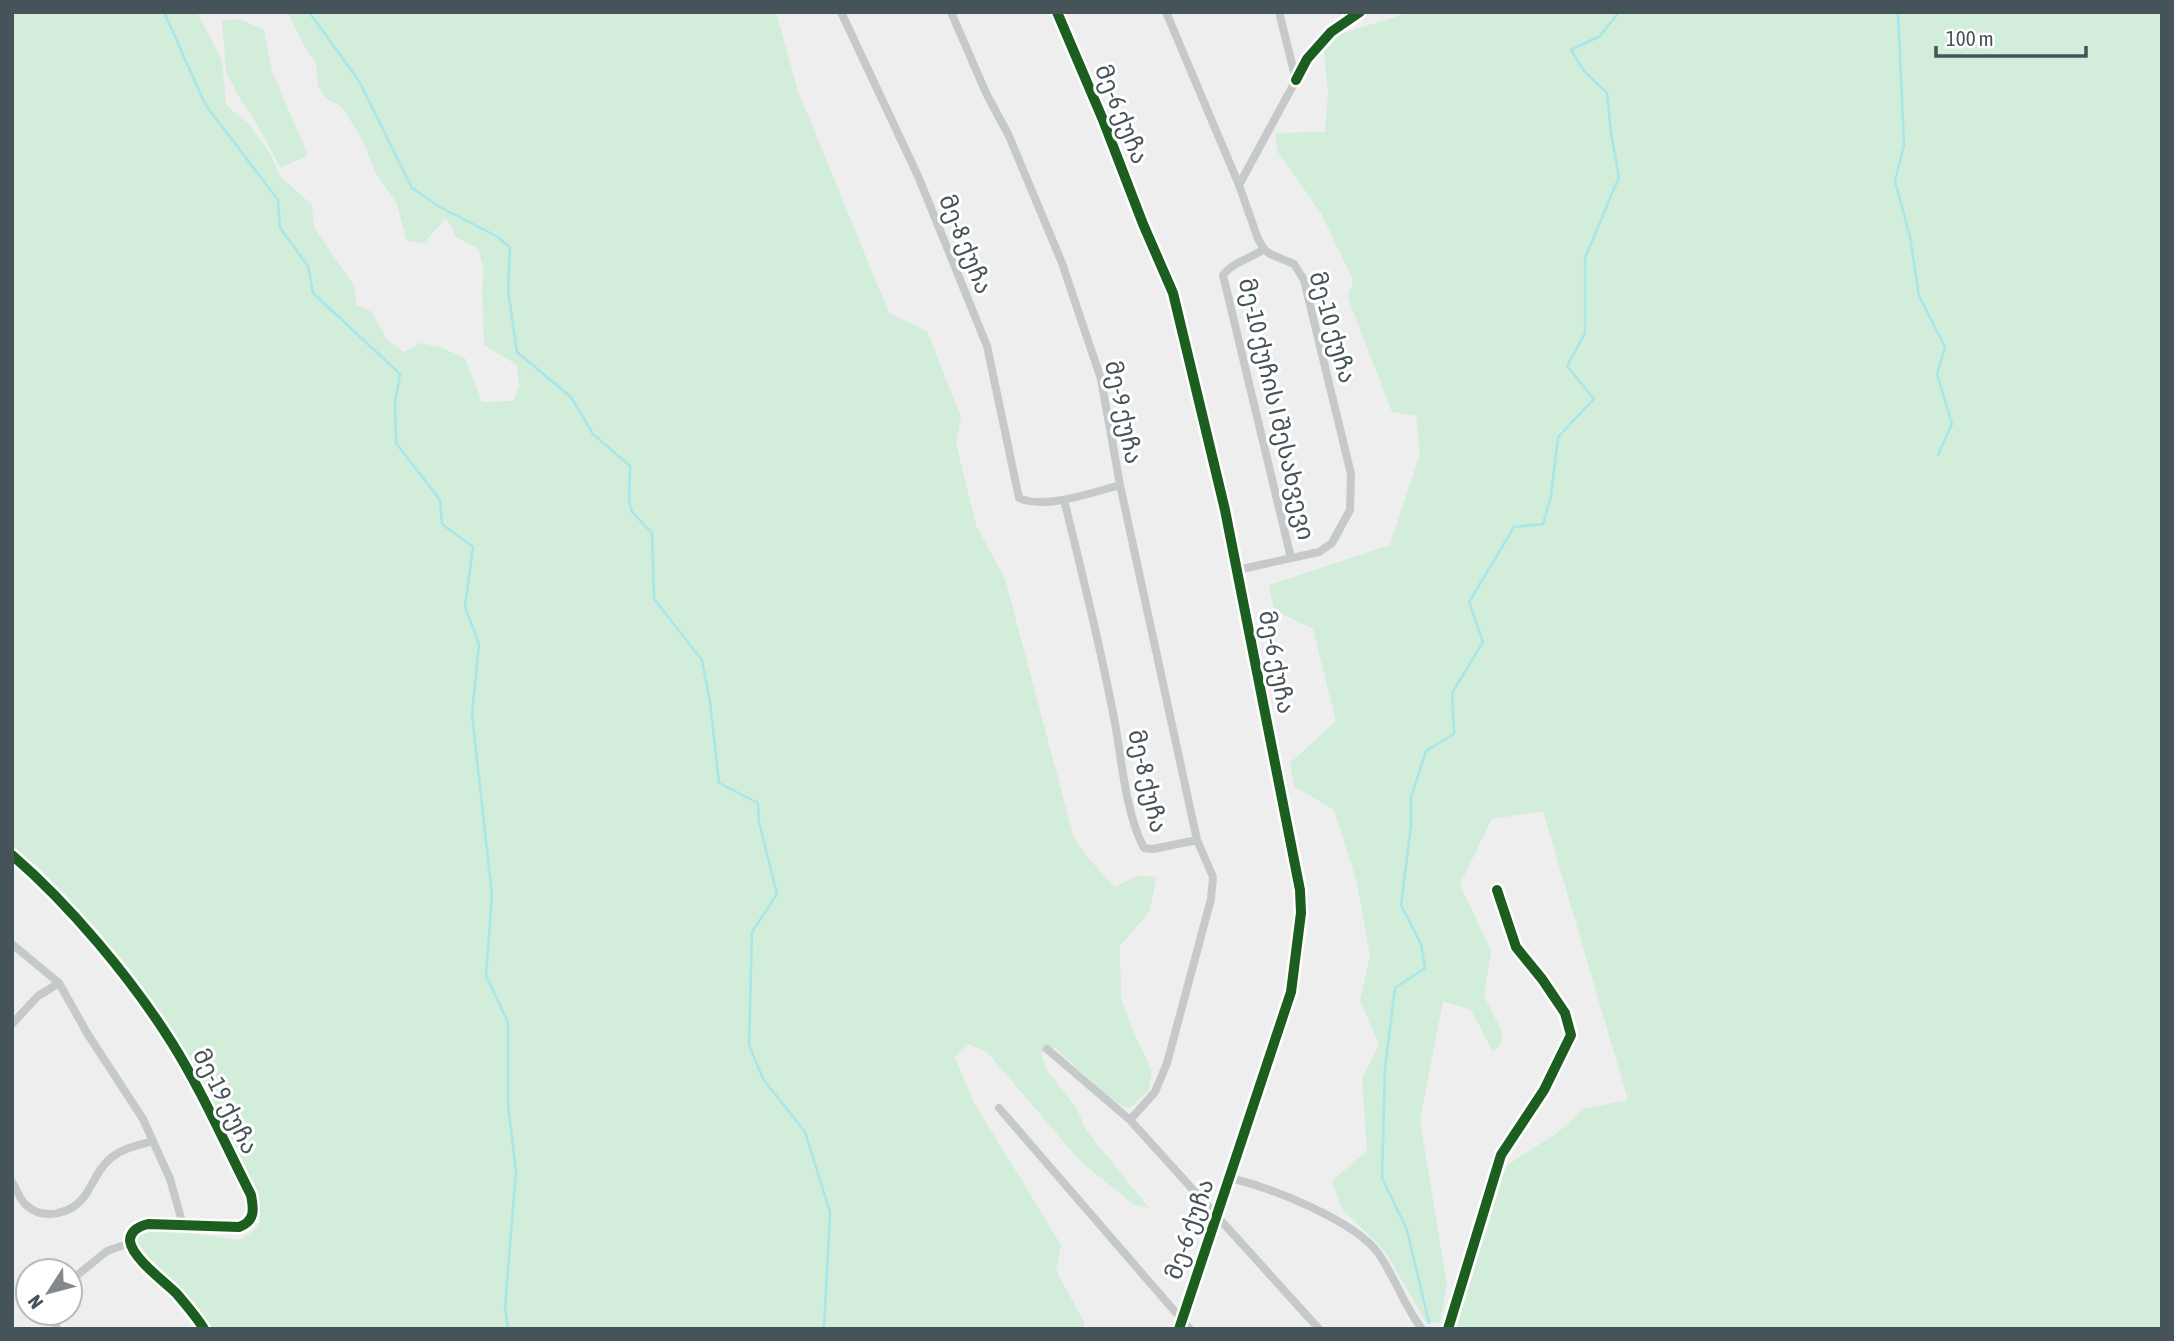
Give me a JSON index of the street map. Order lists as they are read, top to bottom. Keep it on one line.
{"streets":{"street":["მე-6 ქუჩა","მე-8 ქუჩა","მე-10 ქუჩა","მე-10 ქუჩის I შესახვევი","მე-9 ქუჩა","მე-19 ქუჩა"]},"crossings":[["მე-6 ქუჩა","მე-10 ქუჩა"],["მე-8 ქუჩა","მე-9 ქუჩა"],["მე-10 ქუჩა","მე-10 ქუჩის I შესახვევი"]],"scale_bar":"100 m","north":"bottom left"}
